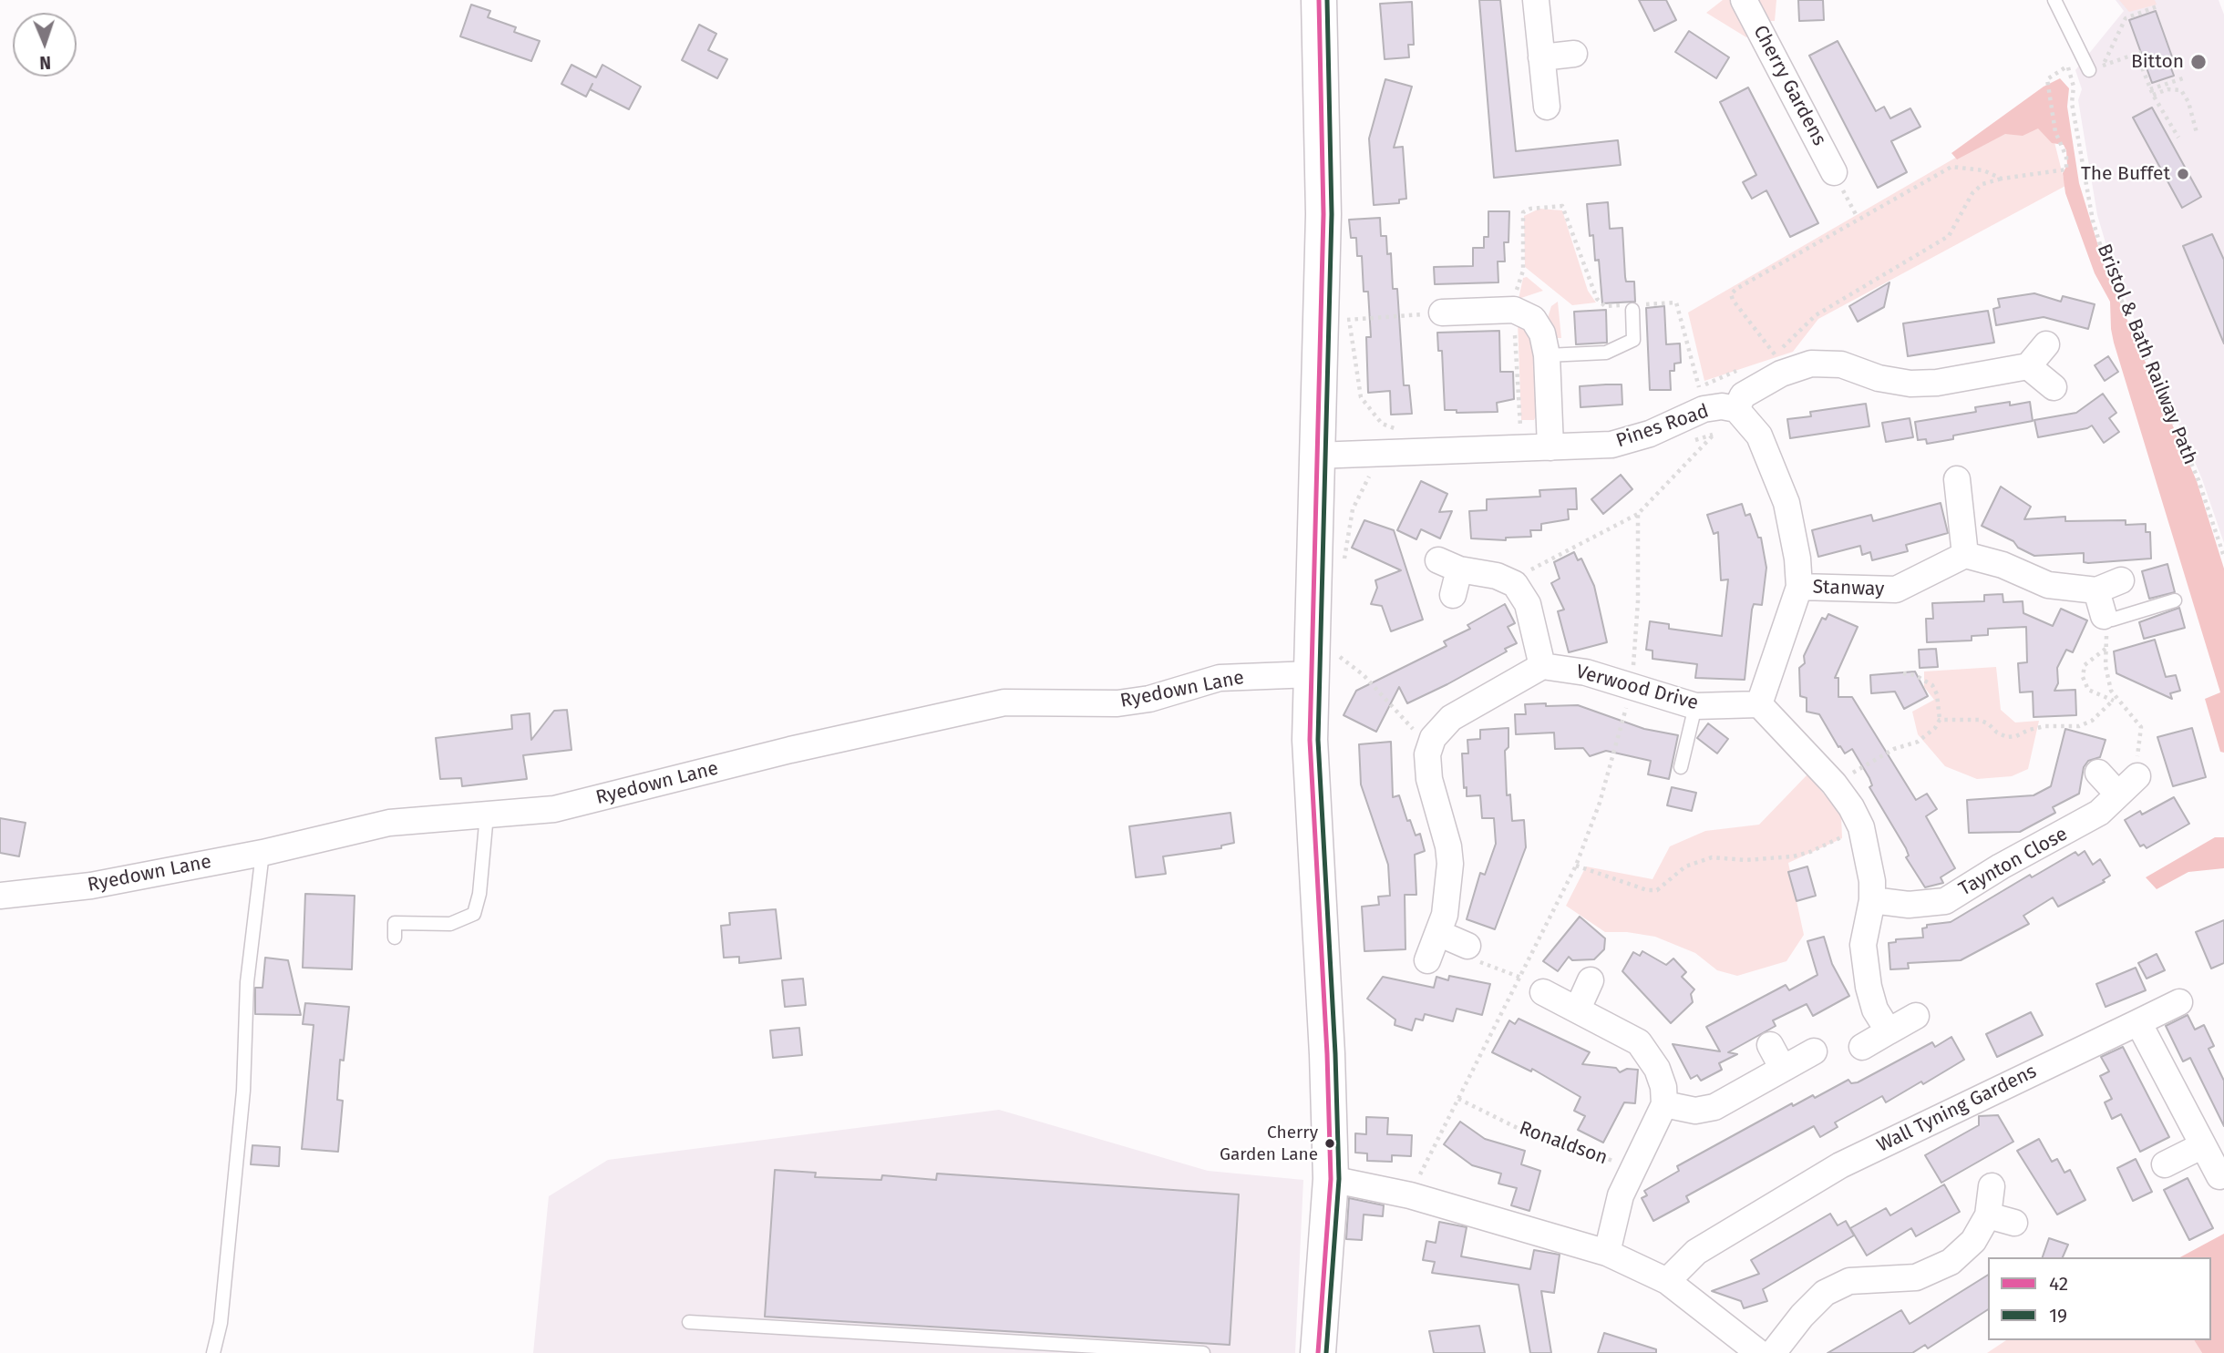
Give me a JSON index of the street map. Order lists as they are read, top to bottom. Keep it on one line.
{"streets":{"street":["Cherry Gardens","Pines Road","Stanway","Verwood Drive","Ryedown Lane","Taynton Close","Wall Tyning Gardens"],"path":["Bristol & Bath Railway Path","Ronaldson"]},"places":["Bitton","The Buffet","Cherry Garden Lane"],"lines":["transit line 42","transit line 19"],"legend":["42","19"],"north":"bottom"}
